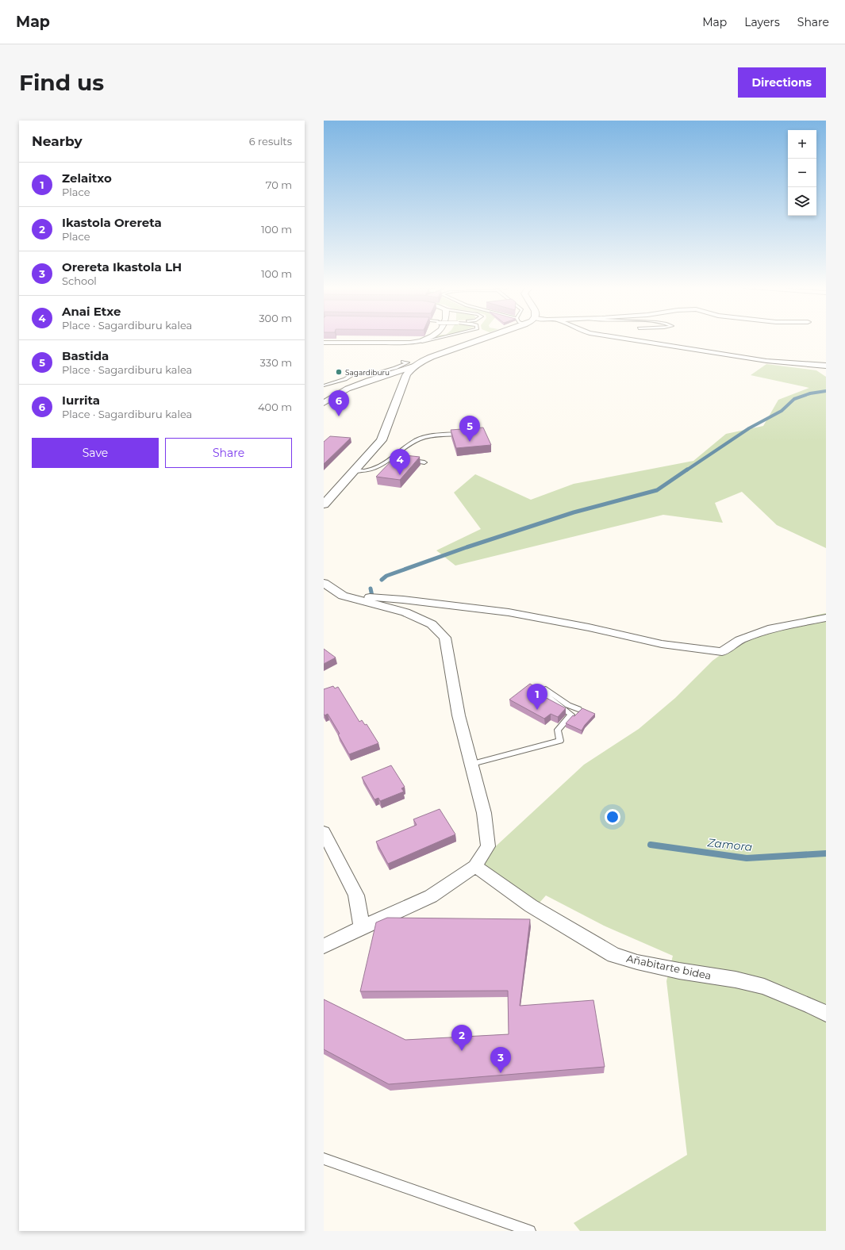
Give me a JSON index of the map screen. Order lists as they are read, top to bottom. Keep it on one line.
{"streets":{"street":["Añabitarte bidea"]},"water":["Zamora"],"places":["Sagardiburu"],"page":{"header":"Map","nav":["Map","Layers","Share"],"buttons":["Directions",["Save","Share"]],"title":"Find us","heading":["Nearby","6 results"],"map_buttons":["+","−"],"list":[{"mark":"1","name":"Zelaitxo","note":"Place","value":"70 m"},{"mark":"2","name":"Ikastola Orereta","note":"Place","value":"100 m"},{"mark":"3","name":"Orereta Ikastola LH","note":"School","value":"100 m"},{"mark":"4","name":"Anai Etxe","note":"Place · Sagardiburu kalea","value":"300 m"},{"mark":"5","name":"Bastida","note":"Place · Sagardiburu kalea","value":"330 m"},{"mark":"6","name":"Iurrita","note":"Place · Sagardiburu kalea","value":"400 m"}],"pins":["6","5","4","1","2","3"]}}
